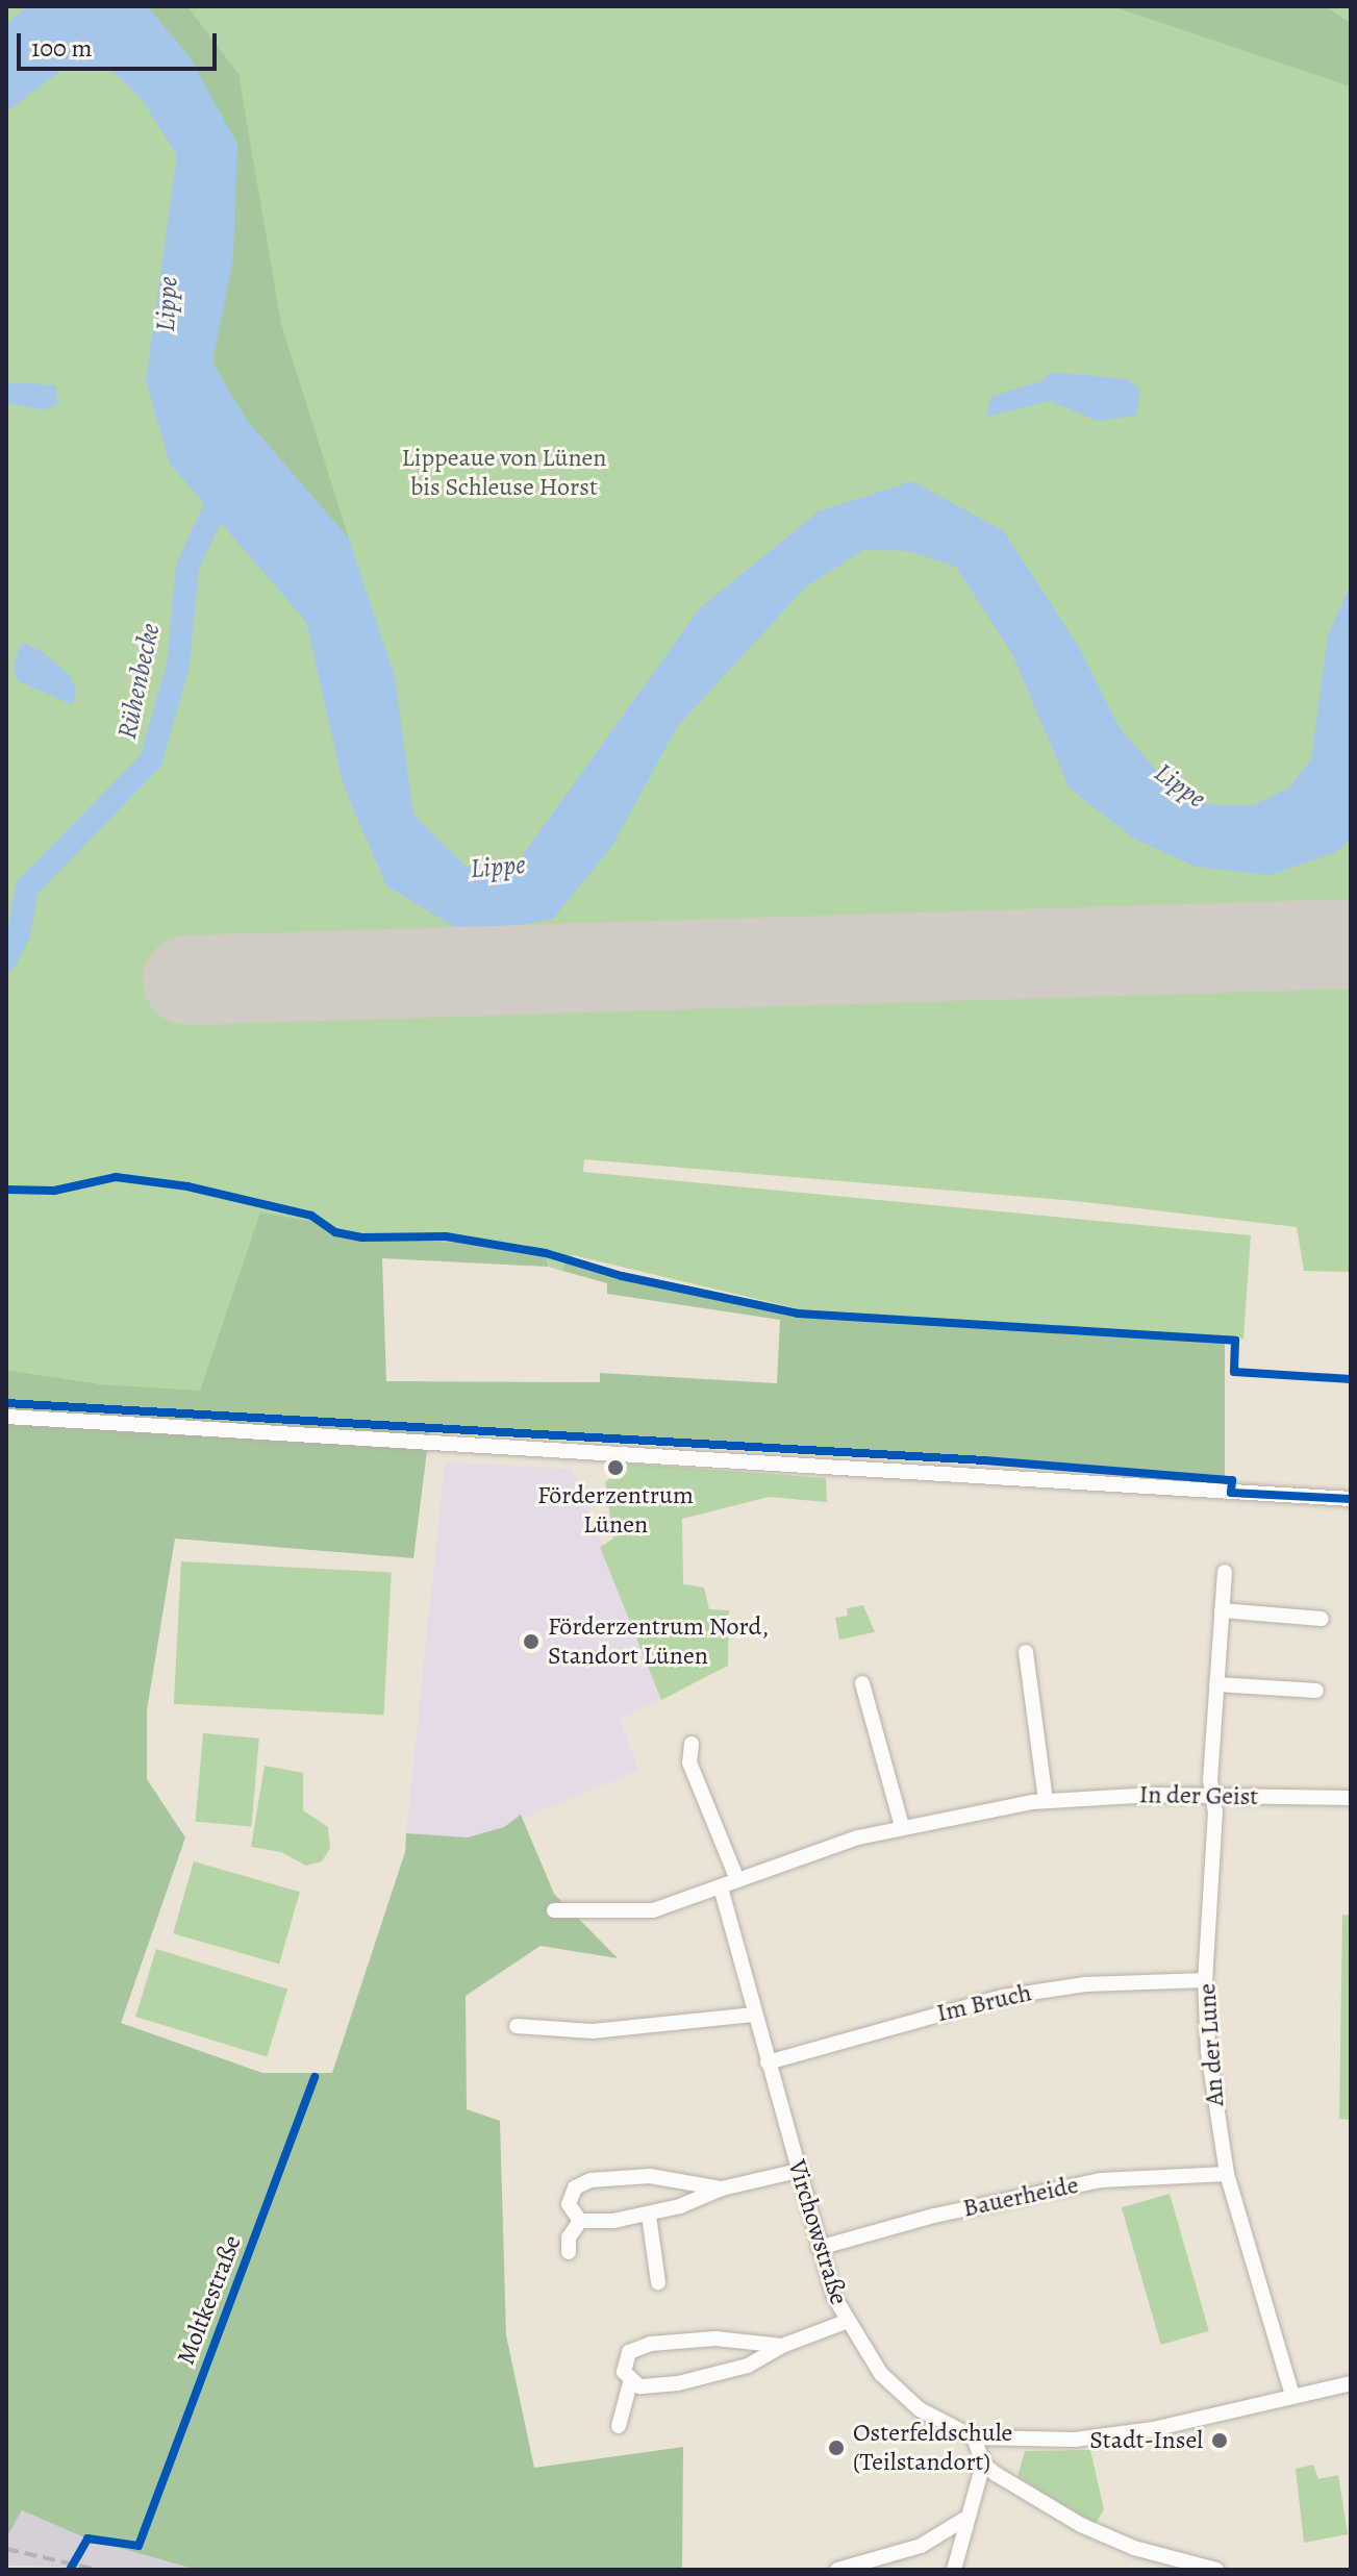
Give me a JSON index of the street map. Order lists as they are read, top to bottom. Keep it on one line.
{"streets":{"street":["In der Geist","Im Bruch","An der Lune","Bauerheide","Virchowstraße"],"cycle path":["Moltkestraße"]},"crossings":[["In der Geist","An der Lune"],["In der Geist","Virchowstraße"],["Im Bruch","An der Lune"],["Im Bruch","Virchowstraße"],["An der Lune","Bauerheide"],["Bauerheide","Virchowstraße"]],"water":["Lippe","Rühenbecke"],"parks":["Lippeaue von Lünen bis Schleuse Horst"],"places":["Förderzentrum Lünen","Förderzentrum Nord, Standort Lünen","Stadt-Insel","Osterfeldschule (Teilstandort)"],"scale_bar":"100 m"}
